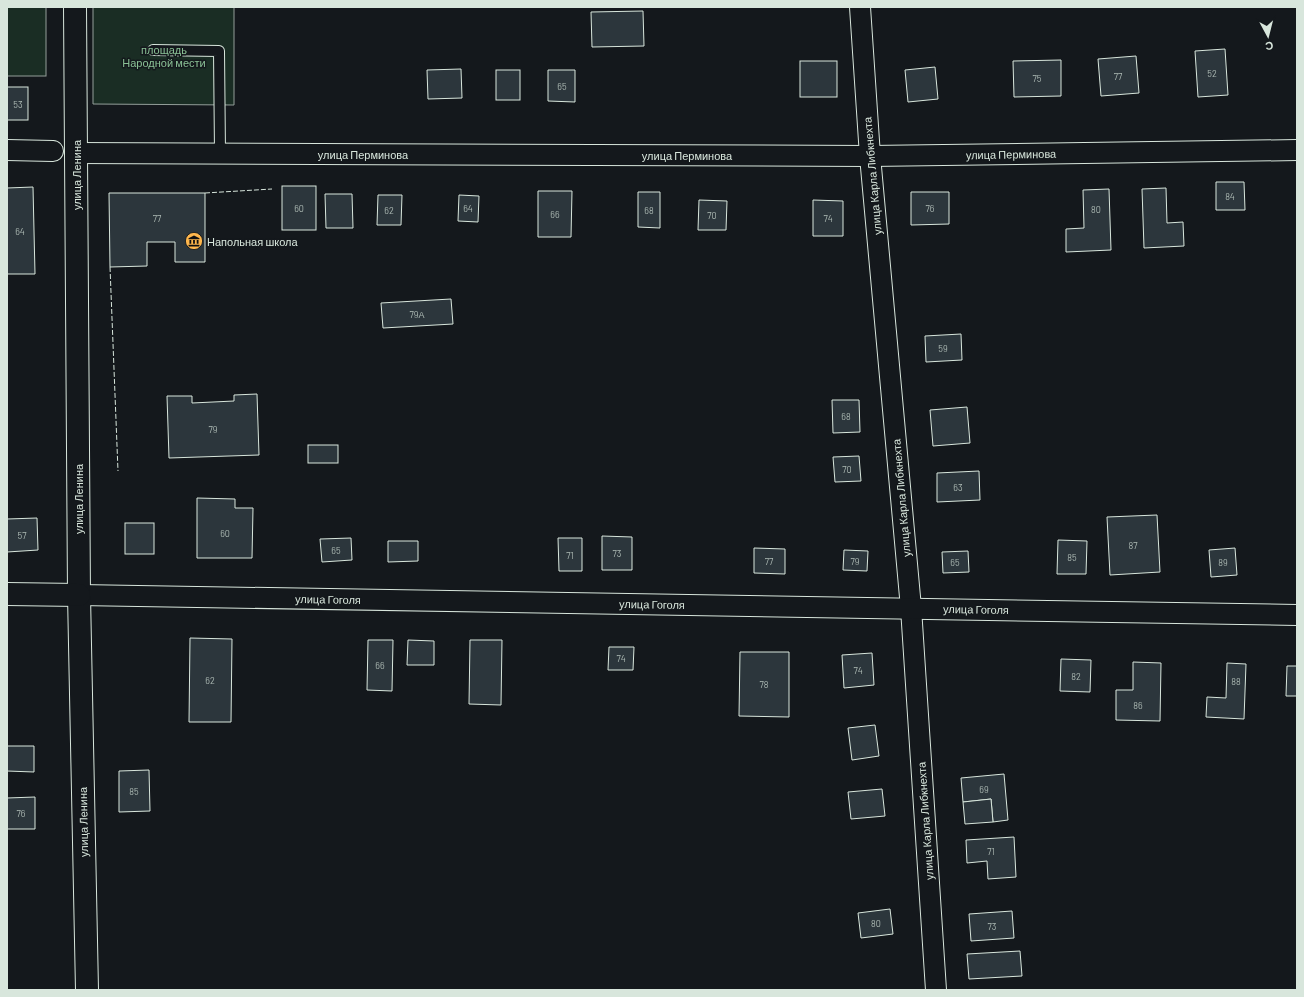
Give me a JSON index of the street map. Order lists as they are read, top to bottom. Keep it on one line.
{"streets":{"street":["улица Перминова","улица Ленина","улица Карла Либкнехта","улица Гоголя"]},"crossings":[["улица Перминова","улица Ленина"],["улица Перминова","улица Карла Либкнехта"],["улица Ленина","улица Гоголя"],["улица Карла Либкнехта","улица Гоголя"]],"parks":["площадь Народной мести"],"places":{"museum":["Напольная школа"]},"house_numbers":["52","77","75","65","53","84","60","64","76","80","62","68","66","70","77","74","64","79А","59","68","79","70","63","60","57","87","65","73","71","85","77","79","65","89","74","66","74","82","62","88","78","86","69","85","76","71","80","73"],"north":"bottom"}
